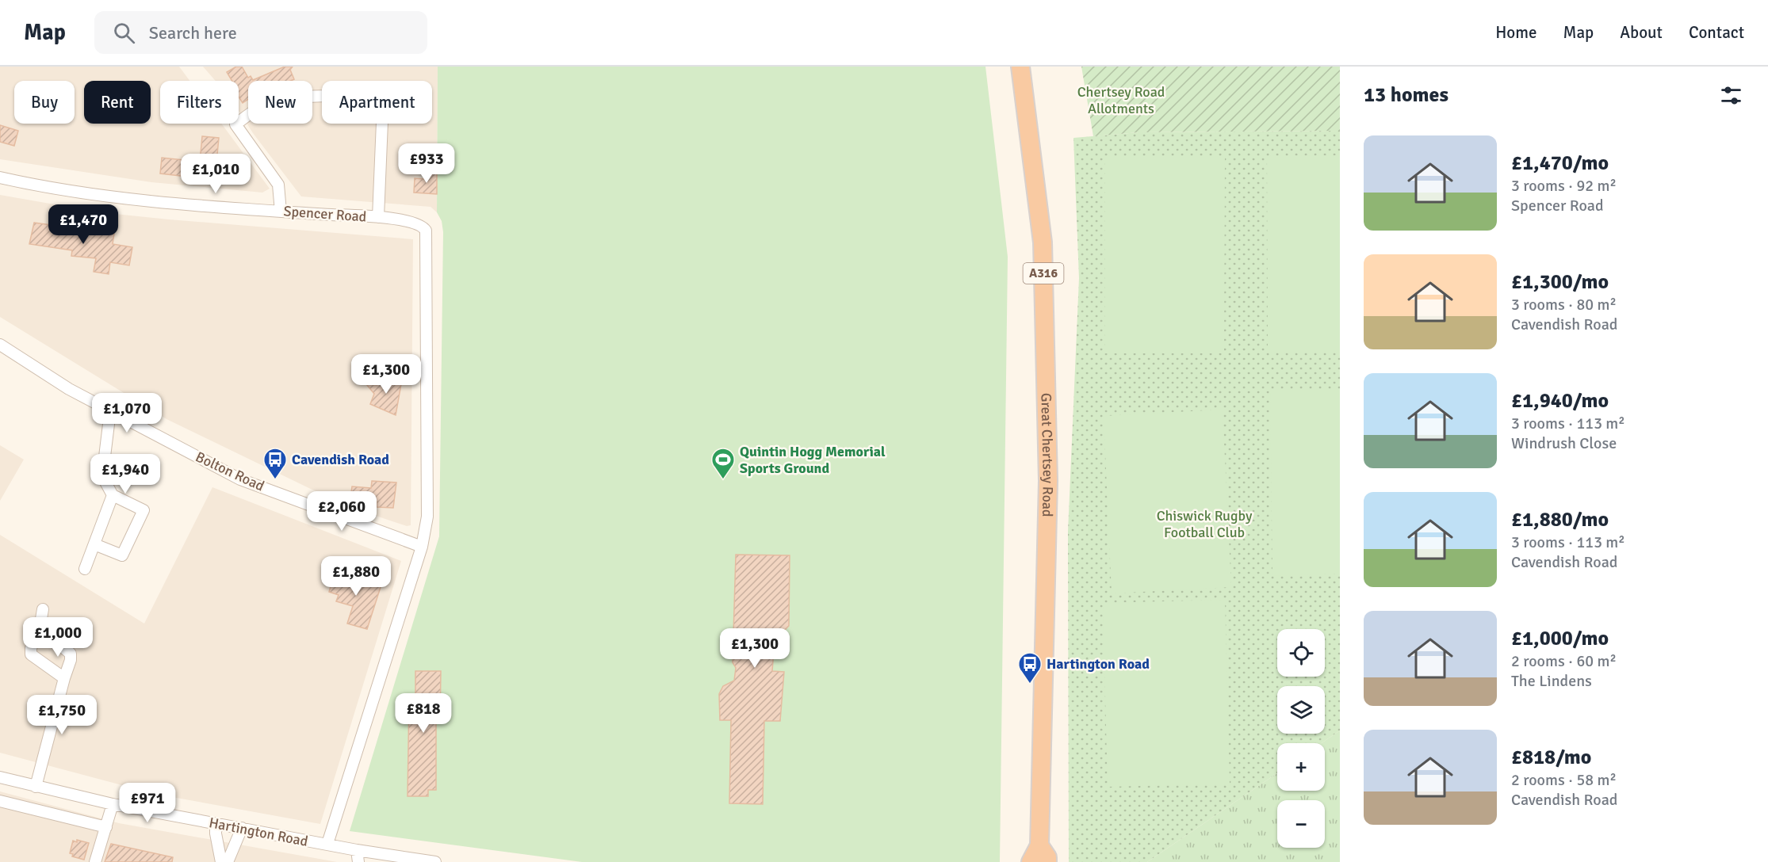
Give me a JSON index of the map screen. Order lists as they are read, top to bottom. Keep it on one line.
{"streets":{"highway":["A316","Great Chertsey Road"],"street":["Spencer Road","Bolton Road","Hartington Road"]},"crossings":[["Spencer Road","Bolton Road"]],"parks":["Chertsey Road Allotments","Chiswick Rugby Football Club"],"places":{"bus stop":["Cavendish Road","Hartington Road"],"sports":["Quintin Hogg Memorial Sports Ground"]},"page":{"header":"Map","search":"Search here","nav":["Home","Map","About","Contact"],"heading":"13 homes","chip":["Buy","Rent","Filters","New","Apartment"],"list":[{"name":"£1,470/mo","note":"3 rooms · 92 m² · Spencer Road"},{"name":"£1,300/mo","note":"3 rooms · 80 m² · Cavendish Road"},{"name":"£1,940/mo","note":"3 rooms · 113 m² · Windrush Close"},{"name":"£1,880/mo","note":"3 rooms · 113 m² · Cavendish Road"},{"name":"£1,000/mo","note":"2 rooms · 60 m² · The Lindens"},{"name":"£818/mo","note":"2 rooms · 58 m² · Cavendish Road"}],"price":["£933","£1,010","£1,470","£1,300","£1,070","£1,940","£2,060","£1,880","£1,000","£1,300","£818","£1,750","£971"],"map_buttons":["+","−"]}}
